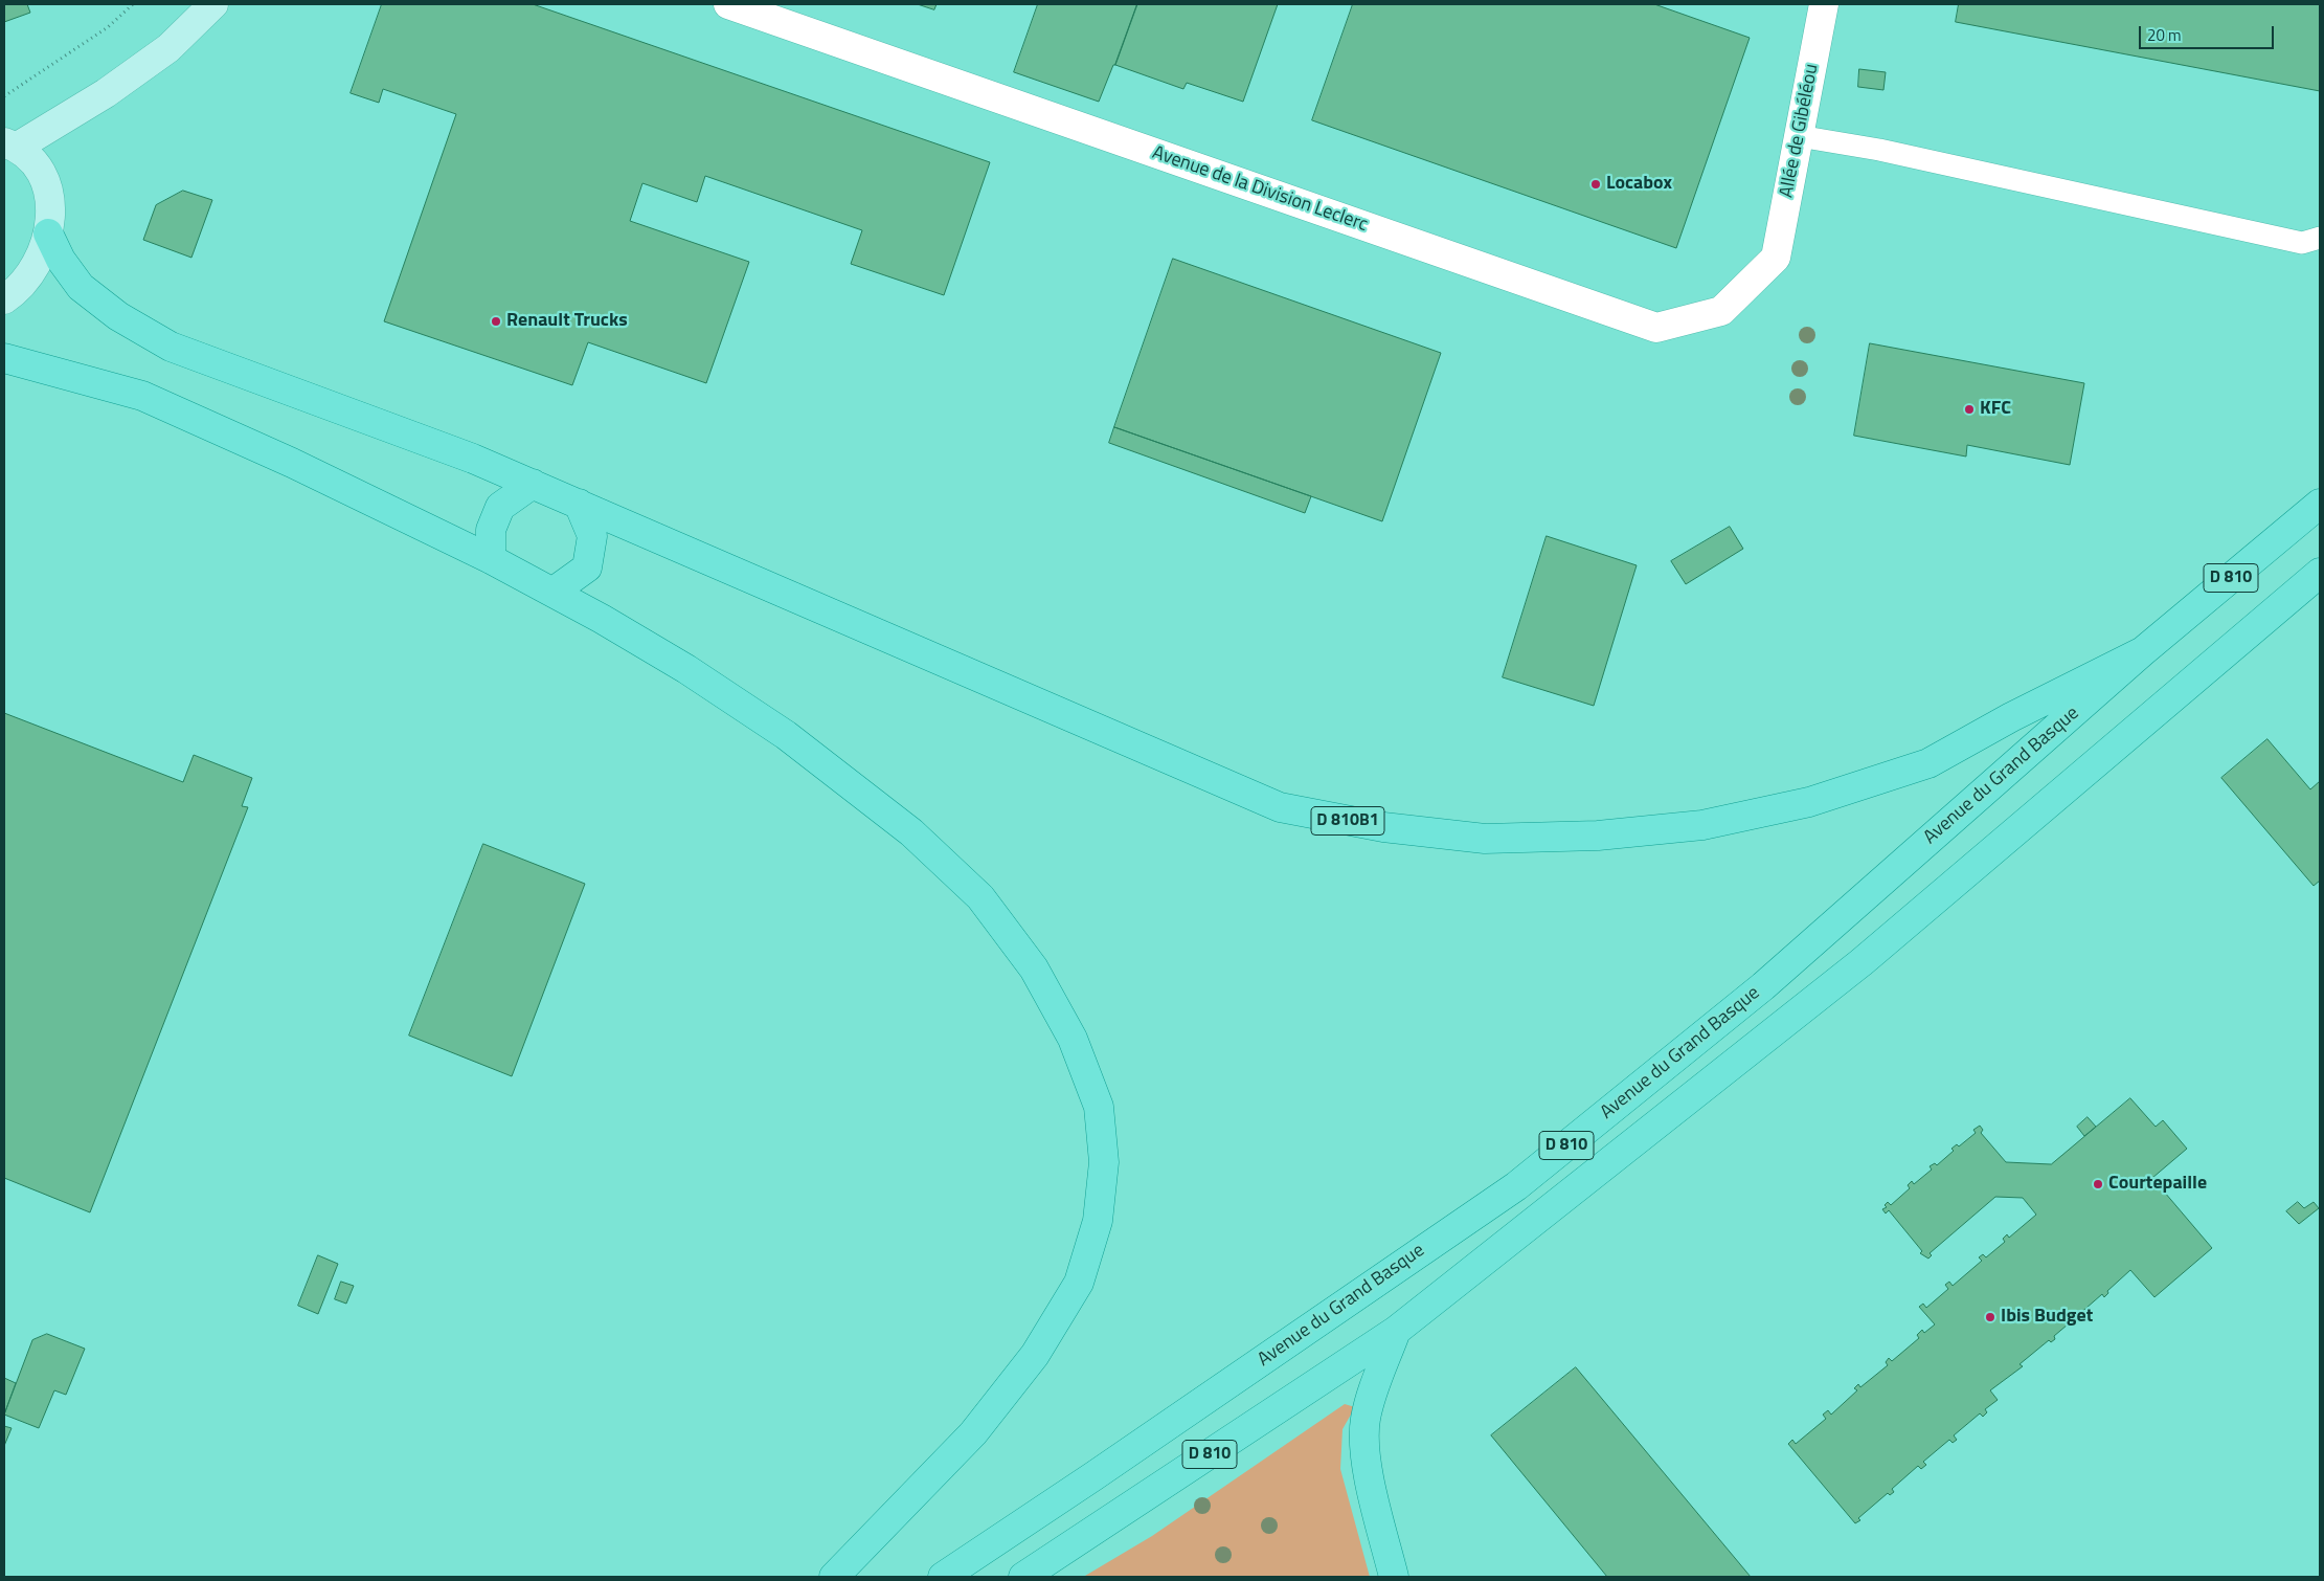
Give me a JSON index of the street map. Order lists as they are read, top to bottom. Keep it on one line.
{"streets":{"main road":["D 810","Avenue du Grand Basque","D 810B1"],"street":["Allée de Gibéléou","Avenue de la Division Leclerc"]},"crossings":[["Allée de Gibéléou","Avenue de la Division Leclerc"],["Avenue du Grand Basque","D 810B1"]],"places":["Locabox","Renault Trucks","KFC","Courtepaille","Ibis Budget"],"scale_bar":"20 m"}
